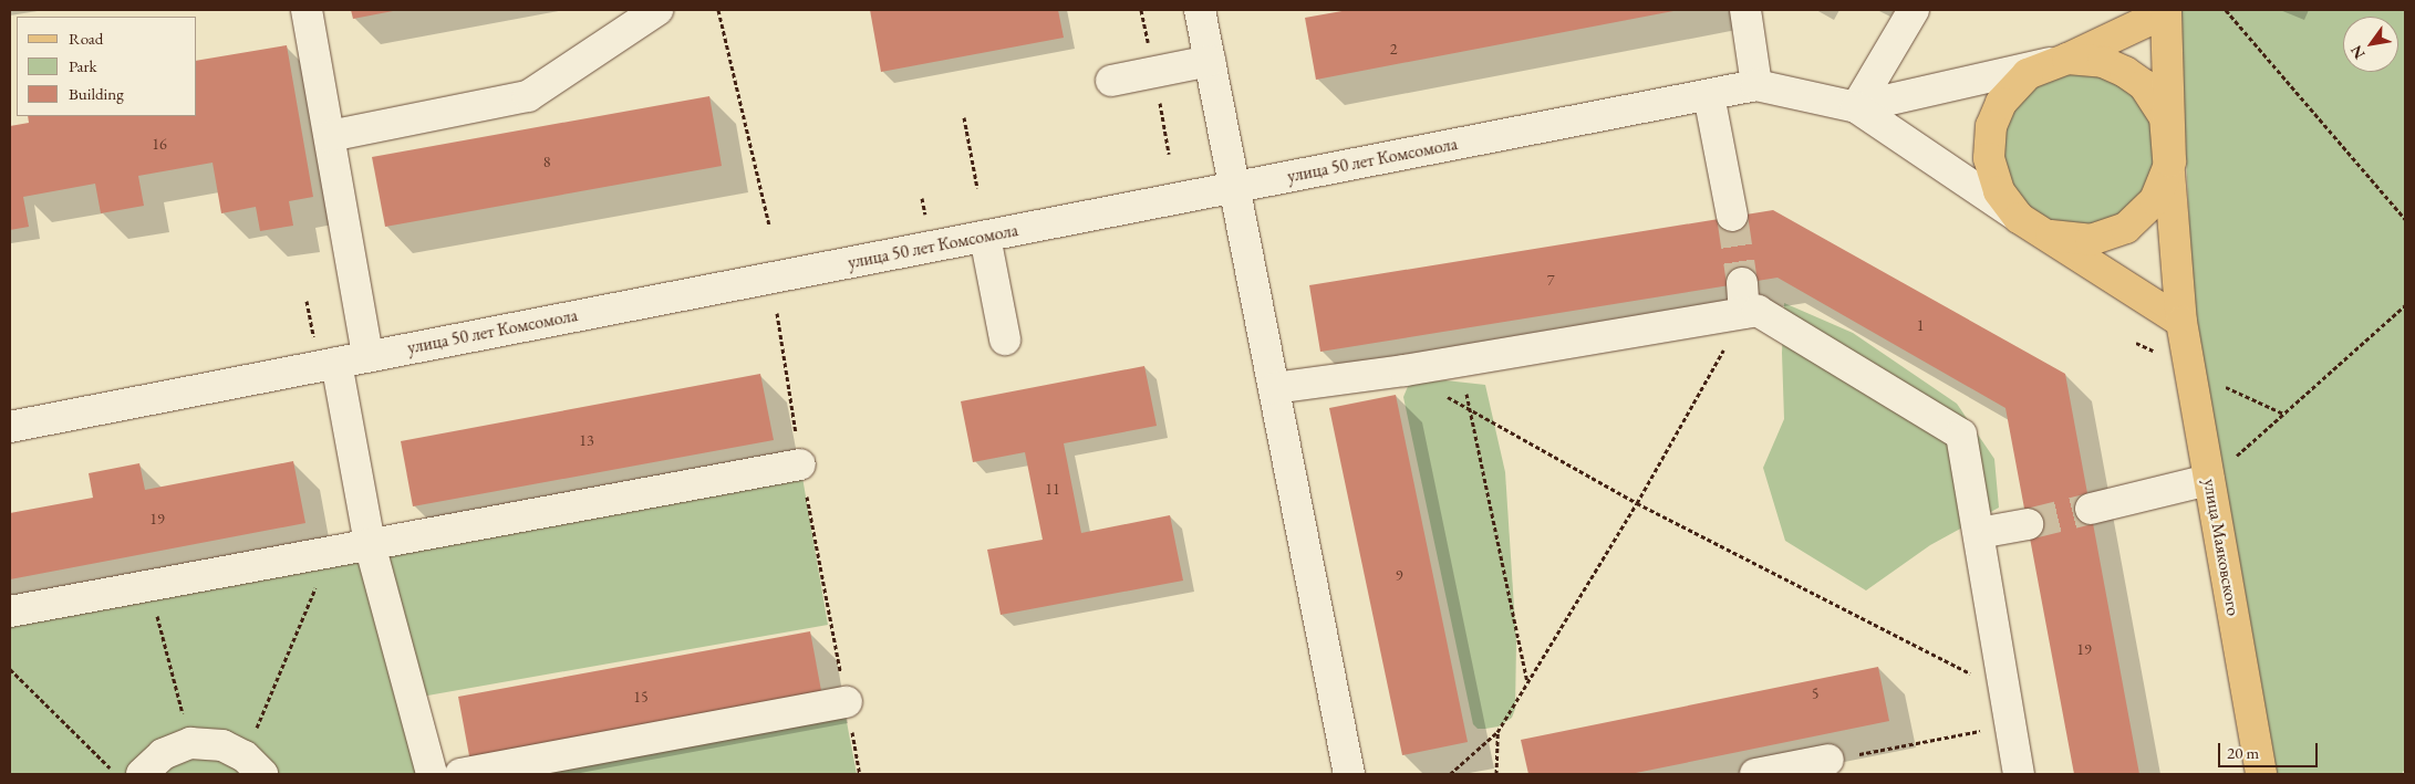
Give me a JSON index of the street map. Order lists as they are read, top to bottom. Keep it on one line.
{"streets":{"main road":["улица Маяковского"],"street":["улица 50 лет Комсомола"]},"house_numbers":["2","16","8","7","1","13","11","19","9","19","5","15"],"legend":["Road","Park","Building"],"scale_bar":"20 m","north":"bottom left"}
